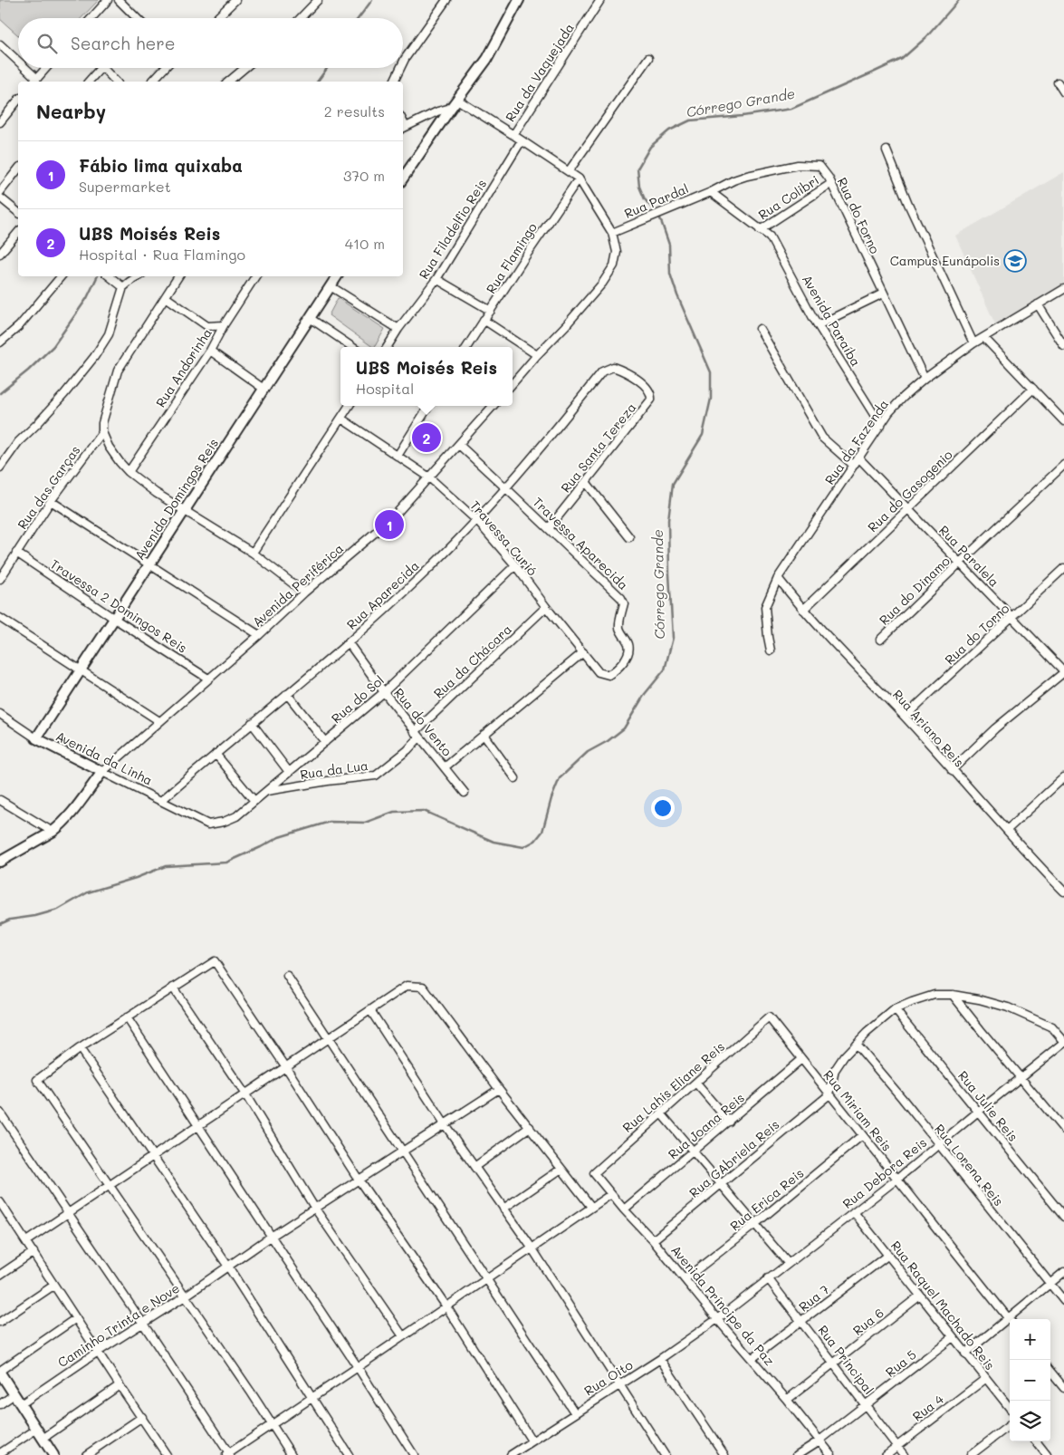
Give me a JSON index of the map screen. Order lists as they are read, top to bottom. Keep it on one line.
{"streets":{"street":["Rua da Vaquejada","Rua Colibri","Rua Pardal","Rua do Forno","Rua Filadelfio Reis","Rua Flamingo","Avenida Paraíba","Rua Andorinha","Rua da Fazenda","Rua Santa Tereza","Rua das Garças","Rua do Gasogenio","Avenida Domingos Reis","Travessa Curió","Travessa Aparecida","Rua Paralela","Avenida Periférica","Rua do Dinamo","Rua Aparecida","Travessa 2 Domingos Reis","Rua do Torno","Rua da Chácara","Rua do Sol","Rua do Vento","Rua Ariano Reis","Avenida da Linha","Rua da Lua","Rua Lahis Eliane Reis","Rua Julie Reis","Rua Miriam Reis","Rua Joana Reis","Rua GAbriela Reis","Rua Lorena Reis","Rua Debora Reis","Rua Erica Reis","Rua 7","Avenida Príncipe da Paz","Rua Raquel Machado Reis","Rua 6","Caminho Trinta e Nove","Rua Principal","Rua 5","Rua Oito","Rua 4"]},"crossings":[["Rua Colibri","Rua do Forno"],["Rua Colibri","Avenida Paraíba"],["Rua Pardal","Rua do Forno"],["Rua Pardal","Avenida Paraíba"],["Rua do Forno","Avenida Paraíba"],["Rua do Forno","Rua da Fazenda"],["Avenida Paraíba","Rua da Fazenda"],["Rua da Fazenda","Rua Paralela"],["Rua da Fazenda","Rua Ariano Reis"],["Rua Santa Tereza","Travessa Aparecida"],["Rua Santa Tereza","Rua Aparecida"],["Rua das Garças","Travessa 2 Domingos Reis"],["Rua do Gasogenio","Rua Paralela"],["Rua do Gasogenio","Rua Ariano Reis"],["Avenida Domingos Reis","Travessa 2 Domingos Reis"],["Avenida Domingos Reis","Avenida da Linha"],["Travessa Curió","Travessa Aparecida"],["Travessa Curió","Avenida Periférica"],["Travessa Curió","Rua Aparecida"],["Travessa Curió","Rua da Chácara"],["Travessa Curió","Rua do Sol"],["Travessa Aparecida","Avenida Periférica"],["Travessa Aparecida","Rua Aparecida"],["Rua Paralela","Rua do Dinamo"],["Rua Paralela","Rua do Torno"],["Avenida Periférica","Travessa 2 Domingos Reis"],["Avenida Periférica","Avenida da Linha"],["Rua Aparecida","Rua do Vento"],["Rua Aparecida","Avenida da Linha"],["Rua do Torno","Rua Ariano Reis"],["Rua da Chácara","Rua do Vento"],["Rua da Chácara","Rua da Lua"],["Rua do Sol","Rua do Vento"],["Rua do Sol","Avenida da Linha"],["Rua do Sol","Rua da Lua"],["Rua do Vento","Rua da Lua"],["Rua Lahis Eliane Reis","Rua Miriam Reis"],["Rua Lahis Eliane Reis","Avenida Príncipe da Paz"],["Rua Julie Reis","Rua Debora Reis"],["Rua Miriam Reis","Rua Joana Reis"],["Rua Miriam Reis","Rua GAbriela Reis"],["Rua Miriam Reis","Rua Debora Reis"],["Rua Miriam Reis","Rua Erica Reis"],["Rua Joana Reis","Avenida Príncipe da Paz"],["Rua GAbriela Reis","Avenida Príncipe da Paz"],["Rua Lorena Reis","Rua Debora Reis"],["Rua Debora Reis","Avenida Príncipe da Paz"],["Rua Debora Reis","Rua Raquel Machado Reis"],["Rua Debora Reis","Rua Principal"],["Rua Debora Reis","Rua Oito"],["Rua Erica Reis","Avenida Príncipe da Paz"],["Rua 7","Avenida Príncipe da Paz"],["Rua 7","Rua Raquel Machado Reis"],["Rua 7","Rua Principal"],["Avenida Príncipe da Paz","Rua 6"],["Avenida Príncipe da Paz","Rua 5"],["Avenida Príncipe da Paz","Rua Oito"],["Rua Raquel Machado Reis","Rua 6"],["Rua Raquel Machado Reis","Rua 5"],["Rua Raquel Machado Reis","Rua 4"],["Rua 6","Rua Principal"],["Rua Principal","Rua 5"],["Rua Principal","Rua 4"]],"water":["Córrego Grande"],"places":{"school or university":["Campus Eunápolis"]},"page":{"search":"Search here","heading":["Nearby","2 results"],"list":[{"mark":"1","name":"Fábio lima quixaba","note":"Supermarket","value":"370 m"},{"mark":"2","name":"UBS Moisés Reis","note":"Hospital · Rua Flamingo","value":"410 m"}],"popup":["UBS Moisés Reis","Hospital"],"pins":["2","1"],"map_buttons":["+","−"]}}
